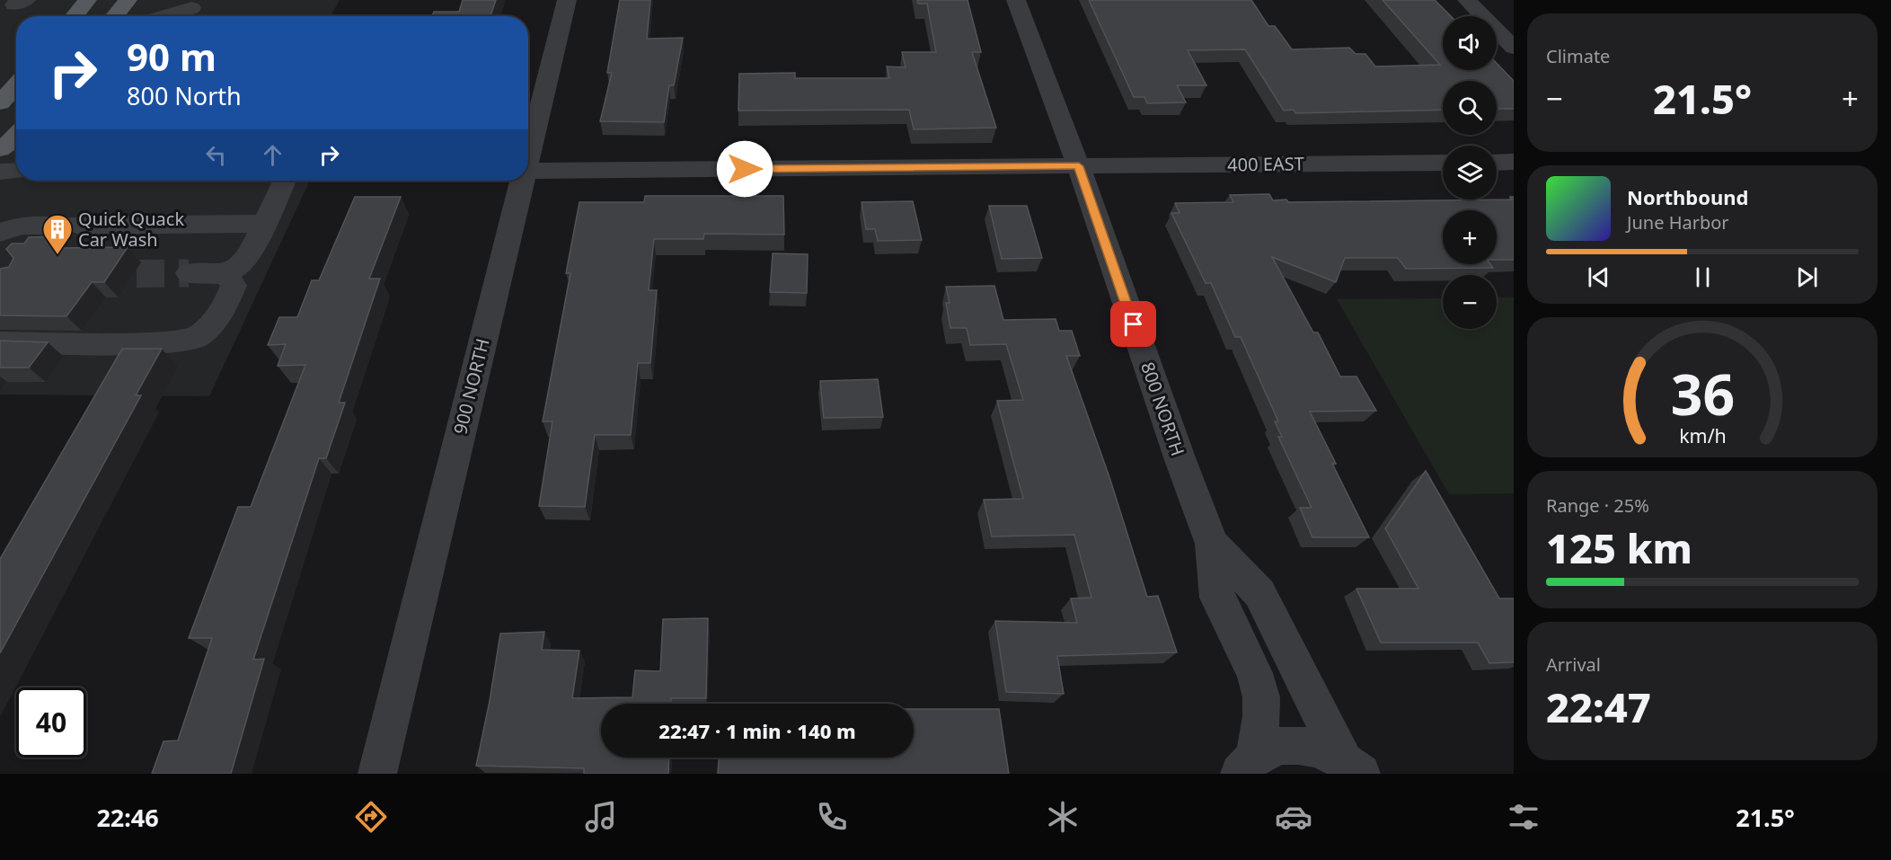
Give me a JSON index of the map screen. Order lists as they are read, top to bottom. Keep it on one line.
{"streets":{"street":["400 EAST","900 NORTH","800 NORTH"]},"crossings":[["400 EAST","800 NORTH"]],"places":{"building":["Quick Quack Car Wash"]},"page":{"tile":["Climate",["Range · 25%","125 km"],["Arrival","22:47"]],"map_buttons":["+","−"],"turn":["90 m","800 North"],"heat":["−","21.5°","+"],"song":["Northbound","June Harbor"],"limit":"40","trip":"22:47 · 1 min · 140 m","tabs":["22:46","21.5°"],"gauge":["36","km/h"]}}
